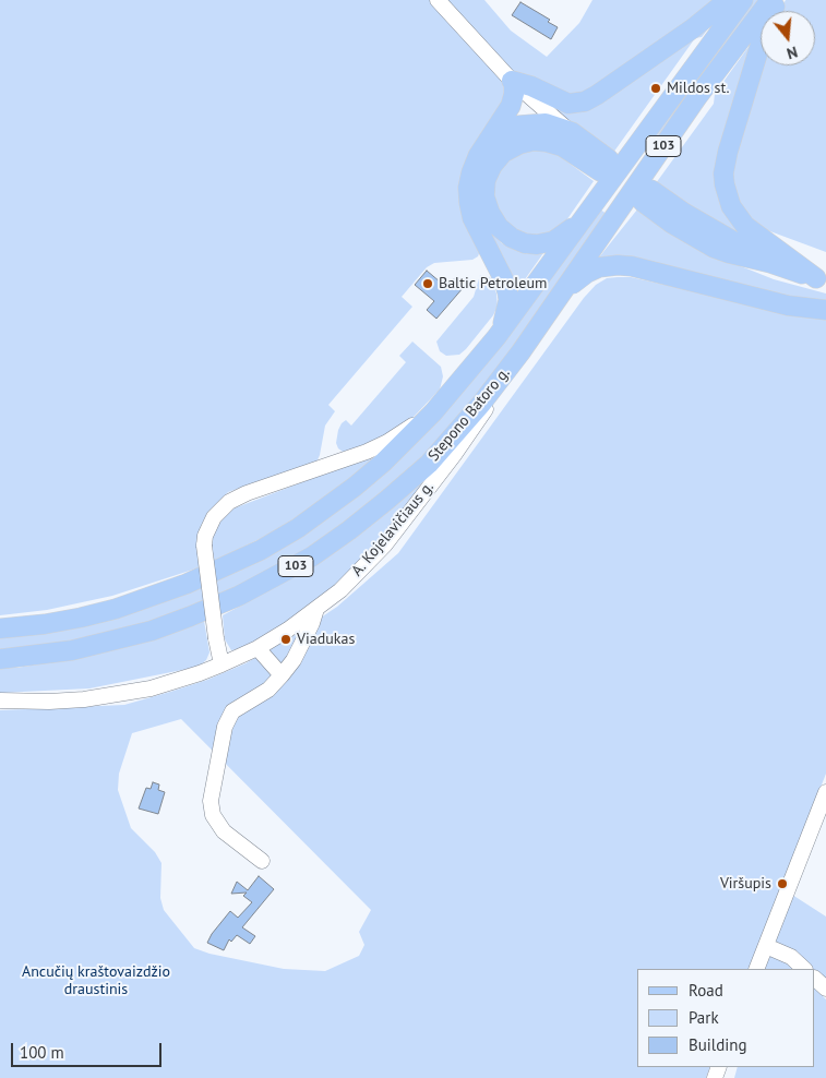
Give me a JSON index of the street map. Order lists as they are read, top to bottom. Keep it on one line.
{"streets":{"main road":["103","Stepono Batoro g."],"street":["A. Kojelavičiaus g."]},"crossings":[["Stepono Batoro g.","A. Kojelavičiaus g."]],"parks":["Ancučių kraštovaizdžio draustinis"],"places":["Mildos st.","Baltic Petroleum","Viadukas","Viršupis"],"legend":["Road","Park","Building"],"scale_bar":"100 m","north":"bottom"}
